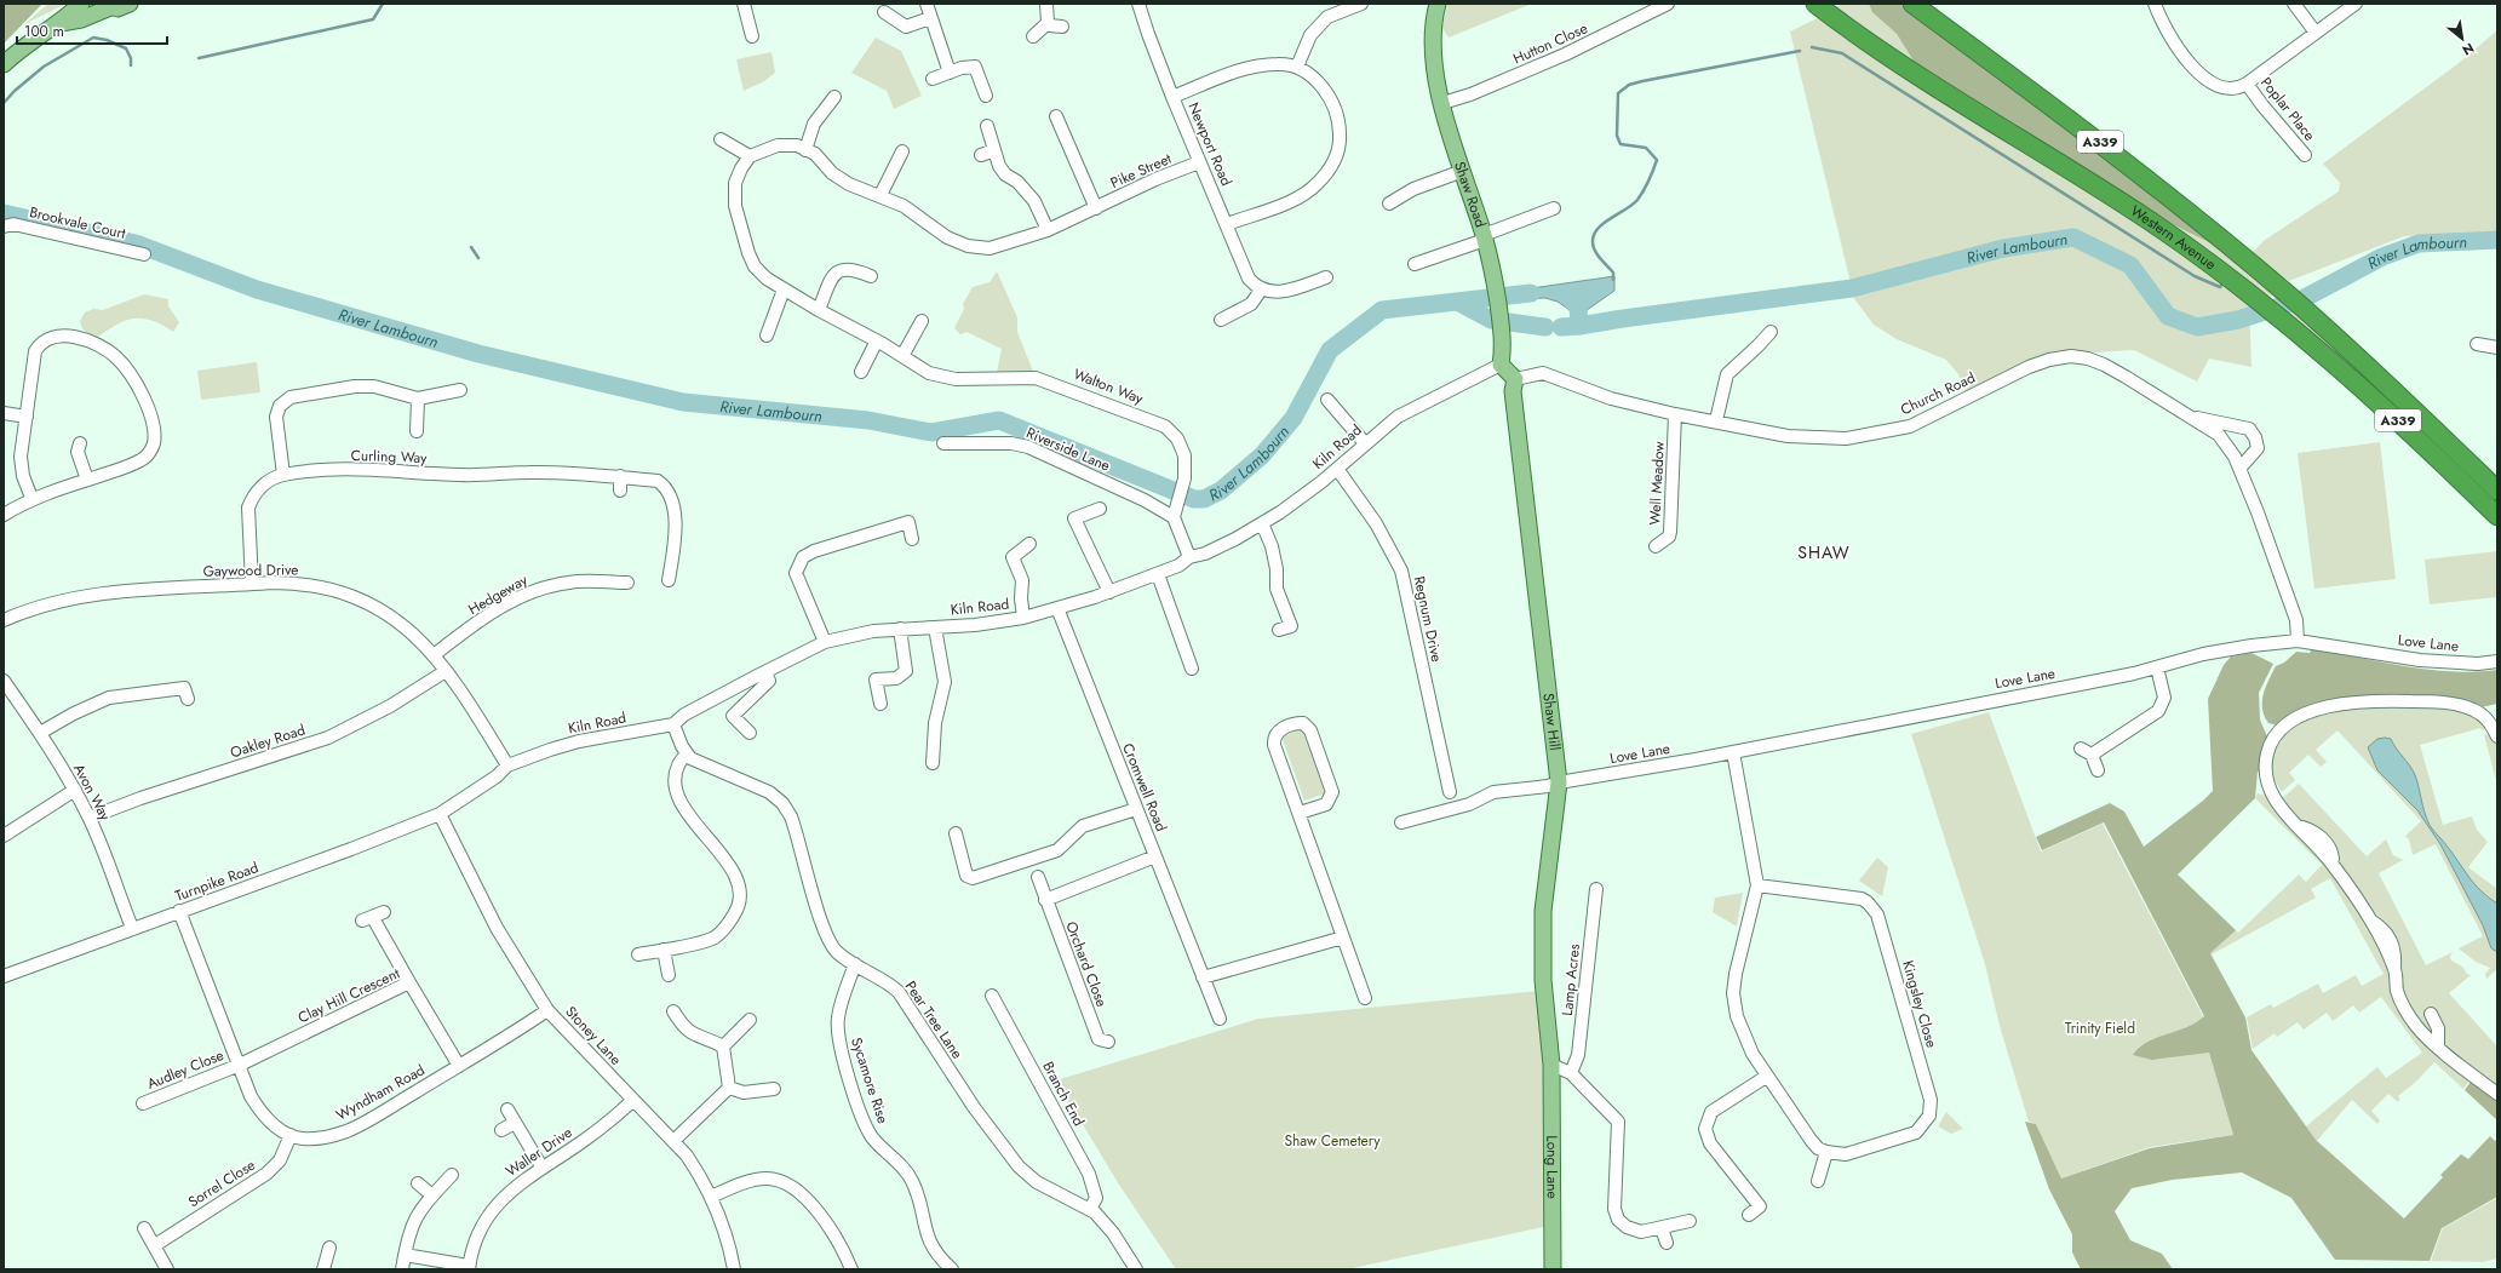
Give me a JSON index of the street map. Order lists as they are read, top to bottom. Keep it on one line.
{"streets":{"highway":["A339","Western Avenue"],"main road":["Shaw Road","Shaw Hill","Long Lane"],"street":["Hutton Close","Poplar Place","Newport Road","Pike Street","Brookvale Court","Walton Way","Church Road","Kiln Road","Riverside Lane","Curling Way","Well Meadow","Gaywood Drive","Hedgeway","Regnum Drive","Love Lane","Oakley Road","Cromwell Road","Avon Way","Turnpike Road","Orchard Close","Lamp Acres","Clay Hill Crescent","Kingsley Close","Pear Tree Lane","Stoney Lane","Audley Close","Sycamore Rise","Wyndham Road","Branch End","Waller Drive","Sorrel Close"]},"crossings":[["Hutton Close","Shaw Road"],["Newport Road","Pike Street"],["Shaw Road","Kiln Road"],["Walton Way","Riverside Lane"],["Church Road","Well Meadow"],["Church Road","Love Lane"],["Church Road","Shaw Hill"],["Kiln Road","Gaywood Drive"],["Kiln Road","Regnum Drive"],["Kiln Road","Cromwell Road"],["Kiln Road","Turnpike Road"],["Kiln Road","Stoney Lane"],["Curling Way","Gaywood Drive"],["Gaywood Drive","Hedgeway"],["Gaywood Drive","Oakley Road"],["Love Lane","Shaw Hill"],["Shaw Hill","Long Lane"],["Oakley Road","Avon Way"],["Avon Way","Turnpike Road"],["Turnpike Road","Stoney Lane"],["Turnpike Road","Wyndham Road"],["Clay Hill Crescent","Audley Close"],["Clay Hill Crescent","Wyndham Road"],["Pear Tree Lane","Sycamore Rise"],["Pear Tree Lane","Branch End"],["Stoney Lane","Wyndham Road"],["Stoney Lane","Waller Drive"],["Audley Close","Wyndham Road"],["Wyndham Road","Sorrel Close"]],"districts":["SHAW"],"water":["River Lambourn"],"parks":["Trinity Field","Shaw Cemetery"],"scale_bar":"100 m","north":"bottom right"}
